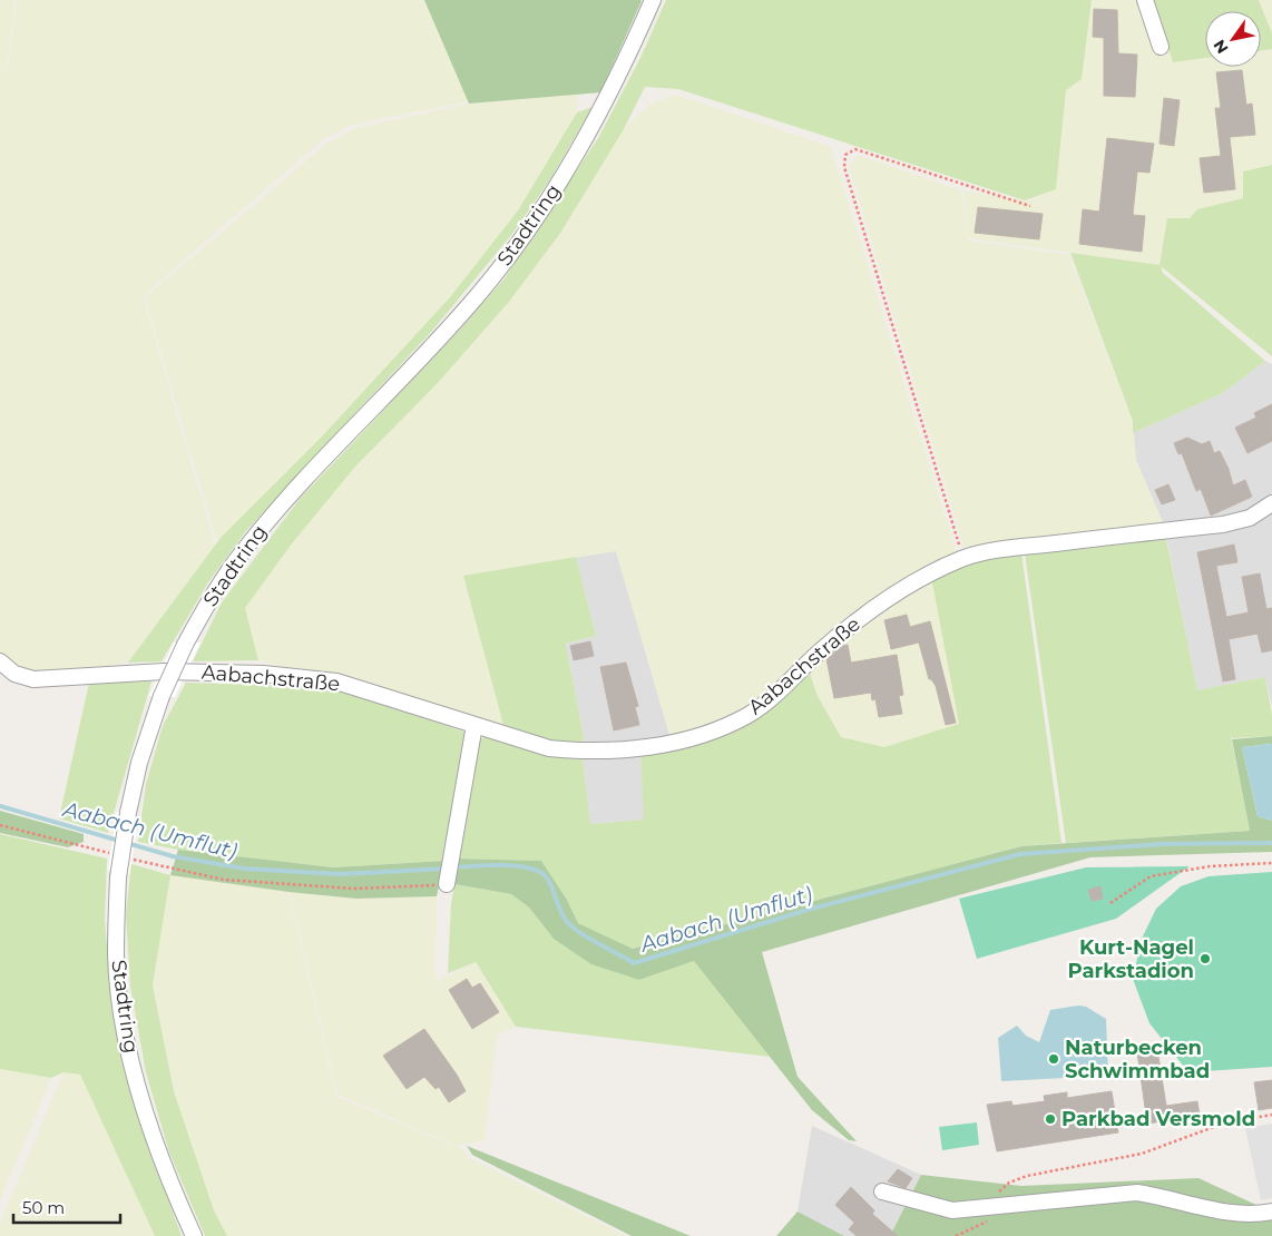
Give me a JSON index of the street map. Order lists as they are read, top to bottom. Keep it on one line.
{"streets":{"street":["Stadtring","Aabachstraße"]},"water":["Aabach (Umflut)"],"places":["Kurt-Nagel Parkstadion","Naturbecken Schwimmbad","Parkbad Versmold"],"scale_bar":"50 m","north":"bottom left"}
